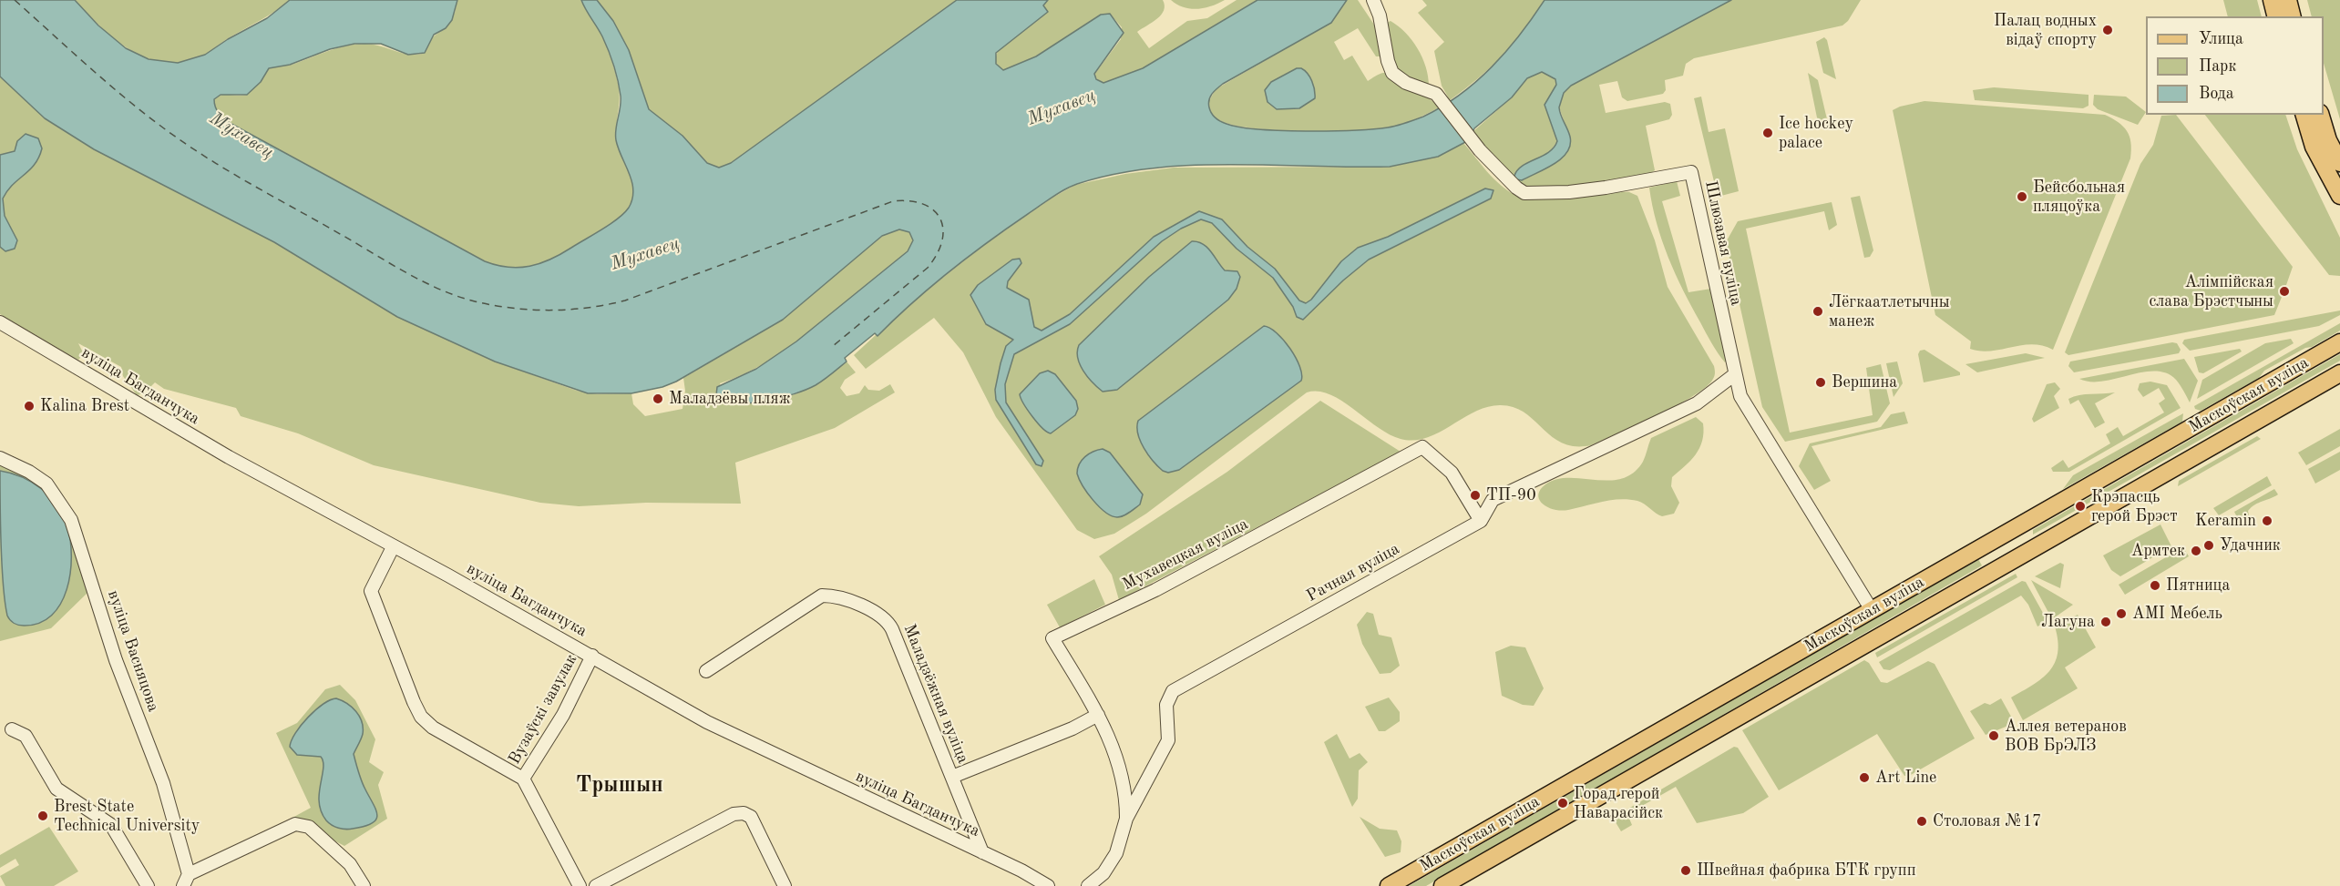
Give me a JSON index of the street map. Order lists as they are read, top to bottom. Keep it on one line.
{"streets":{"main road":["Маскоўская вуліца"],"street":["Шлюзавая вуліца","вуліца Багданчука","Мухавецкая вуліца","Рачная вуліца","вуліца Васняцова","Маладзёжная вуліца","Вузаўскі завулак"]},"crossings":[["Шлюзавая вуліца","Маскоўская вуліца"],["Шлюзавая вуліца","Рачная вуліца"],["вуліца Багданчука","Маладзёжная вуліца"],["вуліца Багданчука","Вузаўскі завулак"],["Мухавецкая вуліца","Рачная вуліца"]],"districts":["Трышын"],"water":["Мухавец"],"places":["Палац водных відаў спорту","Ice hockey palace","Бейсбольная пляцоўка","Алімпійская слава Брэстчыны","Лёгкаатлетычны манеж","Вершина","Маладзёвы пляж","Kalina Brest","ТП-90","Крэпасць герой Брэст","Keramin","Удачник","Армтек","Пятница","AMI Мебель","Лагуна","Аллея ветеранов ВОВ БрЭЛЗ","Art Line","Горад герой Наварасійск","Brest State Technical University","Столовая №17","Швейная фабрика БТК групп"],"legend":["Улица","Парк","Вода"]}
